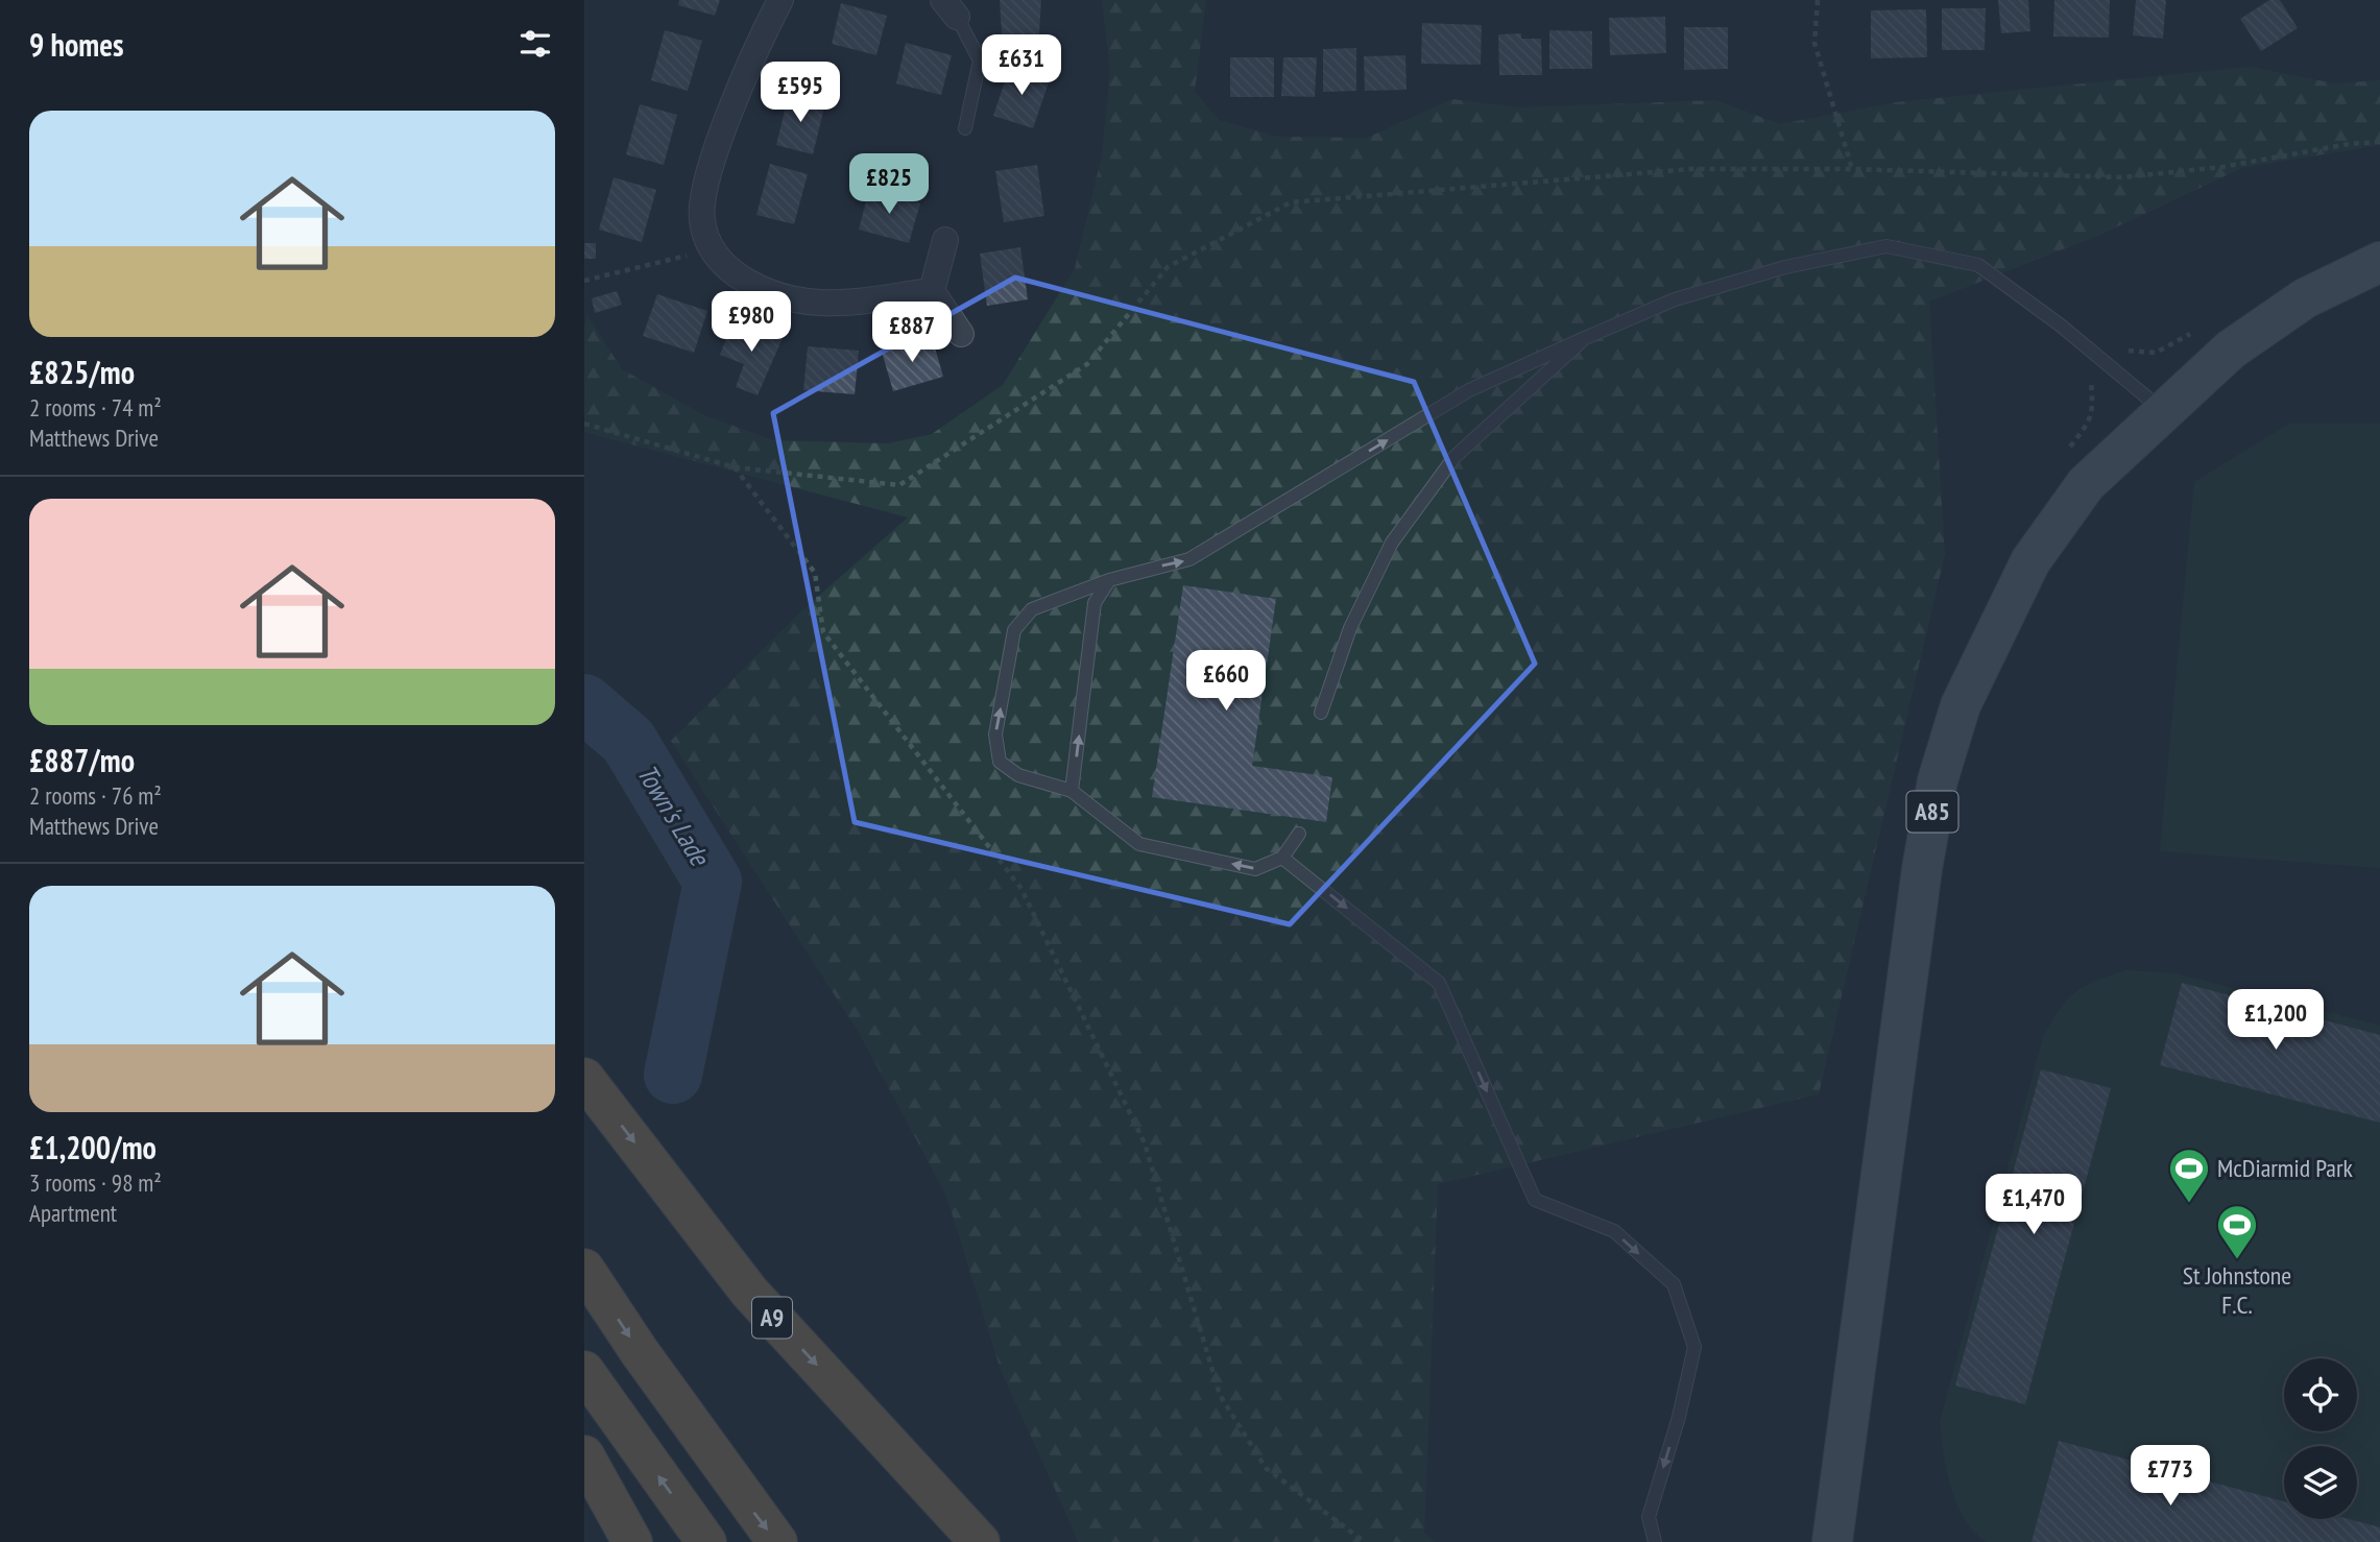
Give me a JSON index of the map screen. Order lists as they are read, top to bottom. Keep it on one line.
{"streets":{"highway":["A9"],"main road":["A85"]},"water":["Town's Lade"],"places":{"sports":["McDiarmid Park","St Johnstone F.C."]},"page":{"heading":"9 homes","price":["£631","£595","£825","£980","£887","£660","£1,200","£1,470","£773"],"list":[{"name":"£825/mo","note":"2 rooms · 74 m² · Matthews Drive"},{"name":"£887/mo","note":"2 rooms · 76 m² · Matthews Drive"},{"name":"£1,200/mo","note":"3 rooms · 98 m² · Apartment"}]}}
